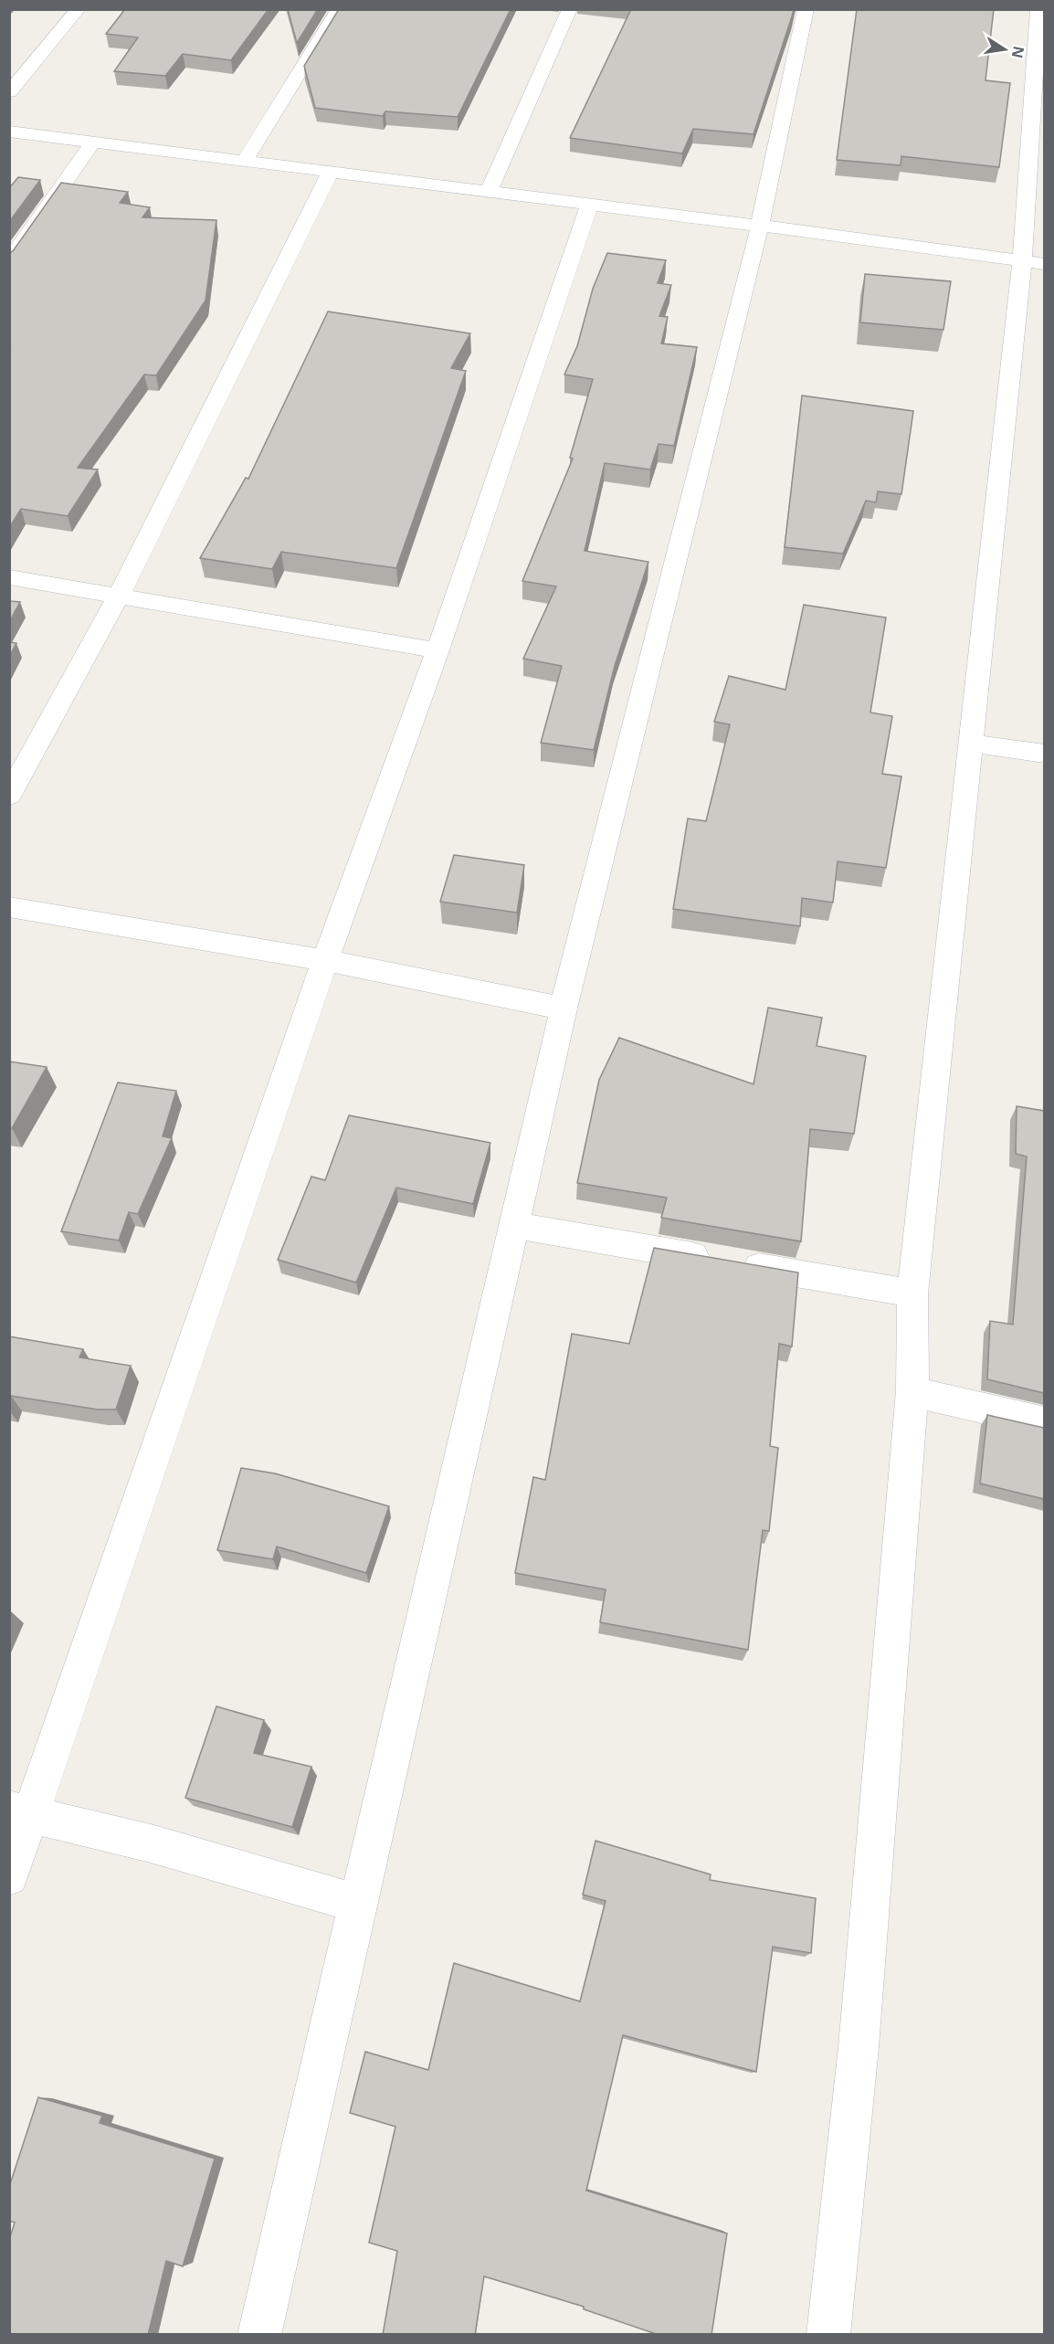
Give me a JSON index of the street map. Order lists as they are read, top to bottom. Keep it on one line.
{"north":"right"}
